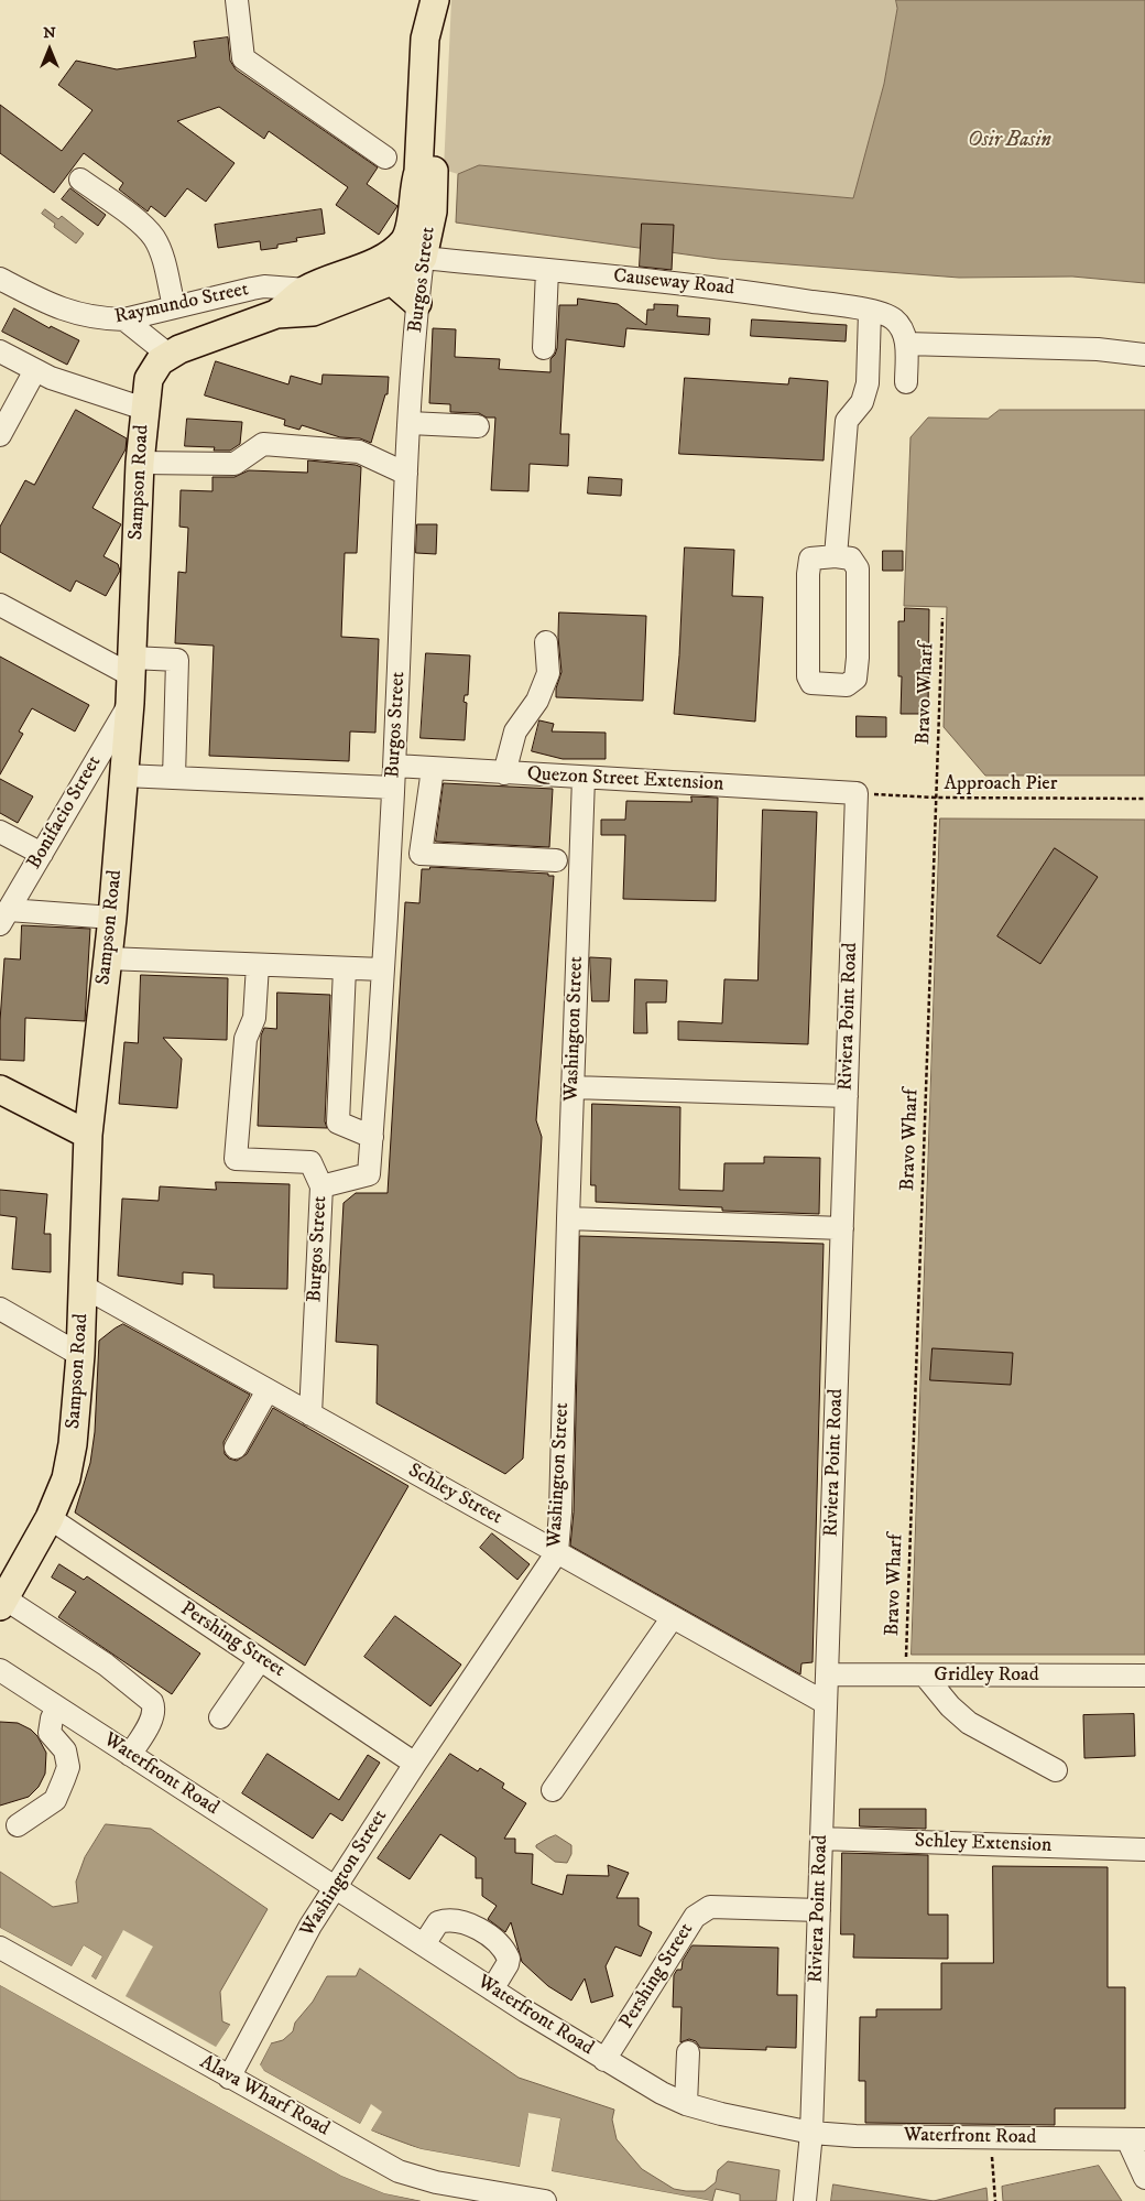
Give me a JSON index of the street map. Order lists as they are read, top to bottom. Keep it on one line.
{"streets":{"main road":["Burgos Street","Sampson Road"],"street":["Causeway Road","Raymundo Street","Quezon Street Extension","Bonifacio Street","Riviera Point Road","Washington Street","Schley Street","Pershing Street","Gridley Road","Waterfront Road","Schley Extension","Alava Wharf Road"],"path":["Bravo Wharf","Approach Pier"]},"crossings":[["Burgos Street","Causeway Road"],["Burgos Street","Sampson Road"],["Burgos Street","Quezon Street Extension"],["Burgos Street","Schley Street"],["Causeway Road","Sampson Road"],["Raymundo Street","Sampson Road"],["Sampson Road","Bonifacio Street"],["Sampson Road","Schley Street"],["Sampson Road","Pershing Street"],["Bravo Wharf","Approach Pier"],["Quezon Street Extension","Approach Pier"],["Quezon Street Extension","Riviera Point Road"],["Quezon Street Extension","Washington Street"],["Approach Pier","Riviera Point Road"],["Riviera Point Road","Schley Street"],["Riviera Point Road","Pershing Street"],["Riviera Point Road","Gridley Road"],["Riviera Point Road","Waterfront Road"],["Riviera Point Road","Schley Extension"],["Washington Street","Schley Street"],["Washington Street","Pershing Street"],["Washington Street","Waterfront Road"],["Washington Street","Alava Wharf Road"],["Pershing Street","Waterfront Road"]],"water":["Osir Basin"],"north":"top"}
